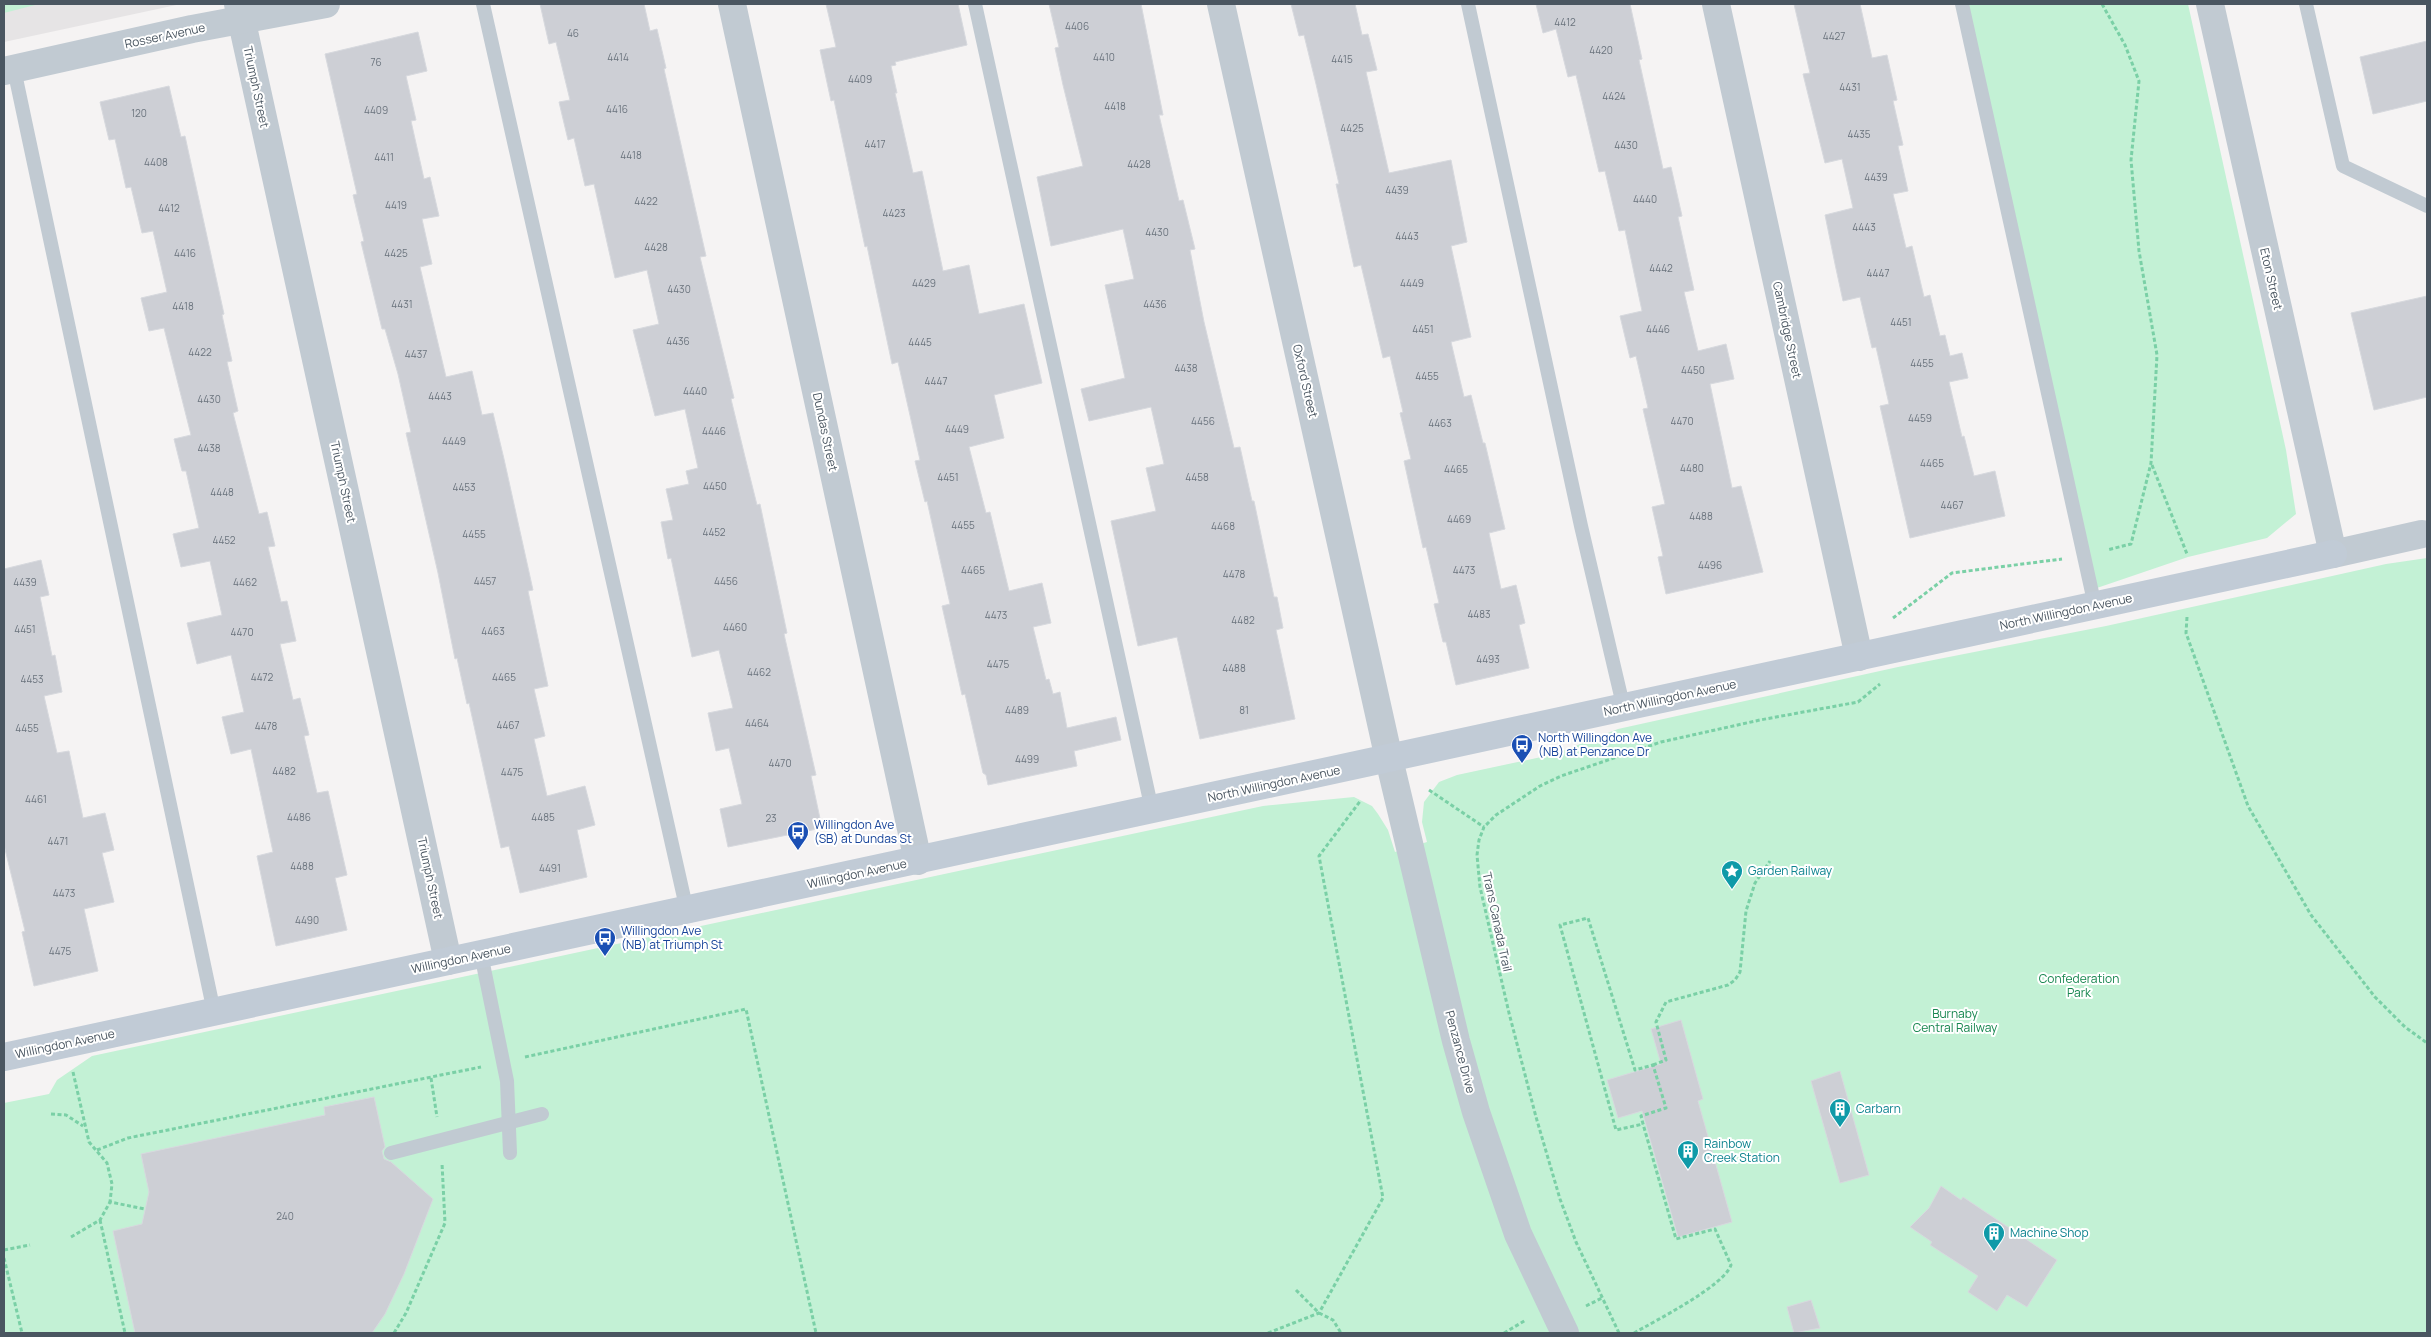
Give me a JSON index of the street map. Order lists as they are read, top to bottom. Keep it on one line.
{"streets":{"street":["Rosser Avenue","Triumph Street","Eton Street","Cambridge Street","Oxford Street","Dundas Street","North Willingdon Avenue","Willingdon Avenue","Penzance Drive"],"path":["Trans Canada Trail"]},"crossings":[["Rosser Avenue","Triumph Street"],["Triumph Street","Willingdon Avenue"],["Eton Street","North Willingdon Avenue"],["Cambridge Street","North Willingdon Avenue"],["Oxford Street","North Willingdon Avenue"],["Oxford Street","Penzance Drive"],["Dundas Street","North Willingdon Avenue"],["Dundas Street","Willingdon Avenue"],["North Willingdon Avenue","Willingdon Avenue"],["North Willingdon Avenue","Penzance Drive"]],"parks":["Confederation Park","Burnaby Central Railway"],"places":{"bus stop":["North Willingdon Ave (NB) at Penzance Dr","Willingdon Ave (SB) at Dundas St","Willingdon Ave (NB) at Triumph St"],"place":["Garden Railway"],"building":["Carbarn","Rainbow Creek Station","Machine Shop"]},"house_numbers":["4412","4406","46","4427","4420","4414","4410","4415","76","4409","4431","4424","4418","4416","4409","120","4425","4435","4417","4430","4418","4411","4408","4428","4439","4439","4440","4422","4419","4412","4423","4443","4430","4443","4428","4416","4425","4442","4447","4429","4449","4430","4431","4436","4418","4451","4451","4446","4436","4445","4422","4437","4455","4438","4450","4455","4447","4440","4443","4430","4459","4456","4470","4463","4449","4446","4449","4438","4465","4480","4465","4451","4458","4450","4453","4448","4467","4488","4469","4455","4468","4452","4455","4452","4496","4465","4473","4478","4457","4456","4439","4462","4483","4473","4482","4460","4451","4463","4470","4493","4475","4488","4462","4472","4465","4453","4489","81","4464","4467","4478","4455","4499","4470","4482","4475","4461","4486","4485","23","4471","4488","4491","4473","4490","4475","240"]}
